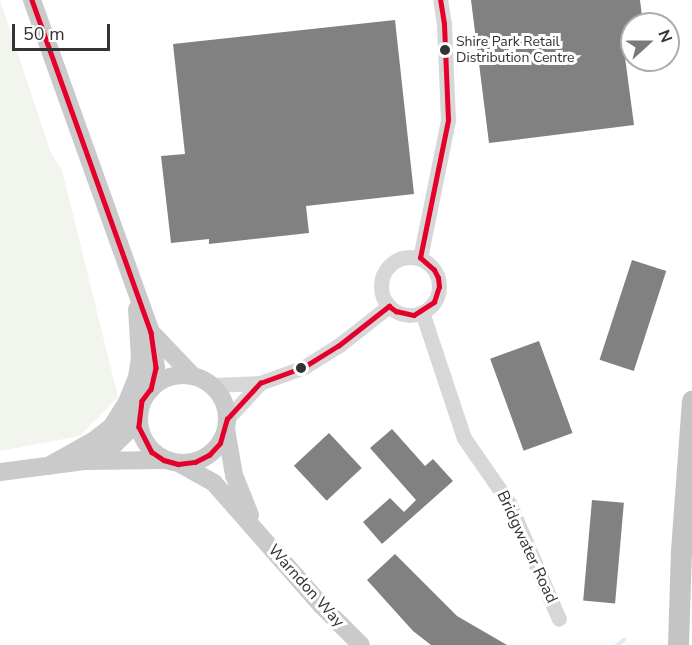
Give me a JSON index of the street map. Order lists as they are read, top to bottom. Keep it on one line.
{"streets":{"main road":["Warndon Way"],"street":["Bridgwater Road"]},"places":["Shire Park Retail Distribution Centre"],"scale_bar":"50 m","north":"right"}
